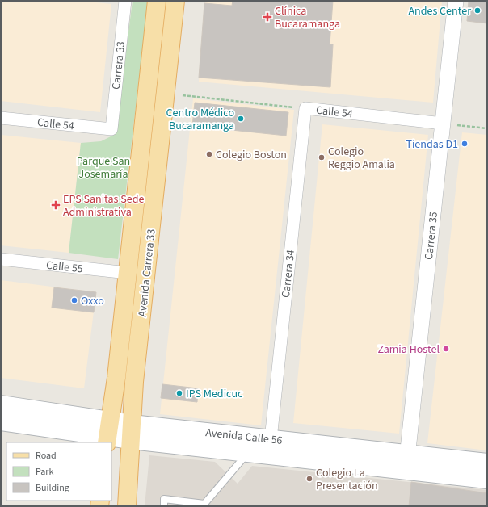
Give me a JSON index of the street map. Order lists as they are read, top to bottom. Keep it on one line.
{"streets":{"main road":["Avenida Carrera 33","Avenida Calle 56"],"street":["Carrera 33","Calle 54","Carrera 35","Calle 55","Carrera 34"]},"crossings":[["Carrera 33","Calle 54"],["Calle 54","Carrera 35"],["Calle 54","Carrera 34"],["Carrera 35","Avenida Calle 56"],["Calle 55","Avenida Carrera 33"],["Avenida Carrera 33","Avenida Calle 56"],["Carrera 34","Avenida Calle 56"]],"parks":["Parque San Josemaría"],"places":{"other":["Andes Center","Centro Médico Bucaramanga","Tiendas D1","Colegio Boston","Colegio Reggio Amalia","Oxxo","Zamia Hostel","IPS Medicuc","Colegio La Presentación"],"health":["Clínica Bucaramanga","EPS Sanitas Sede Administrativa"]},"legend":["Road","Park","Building"]}
